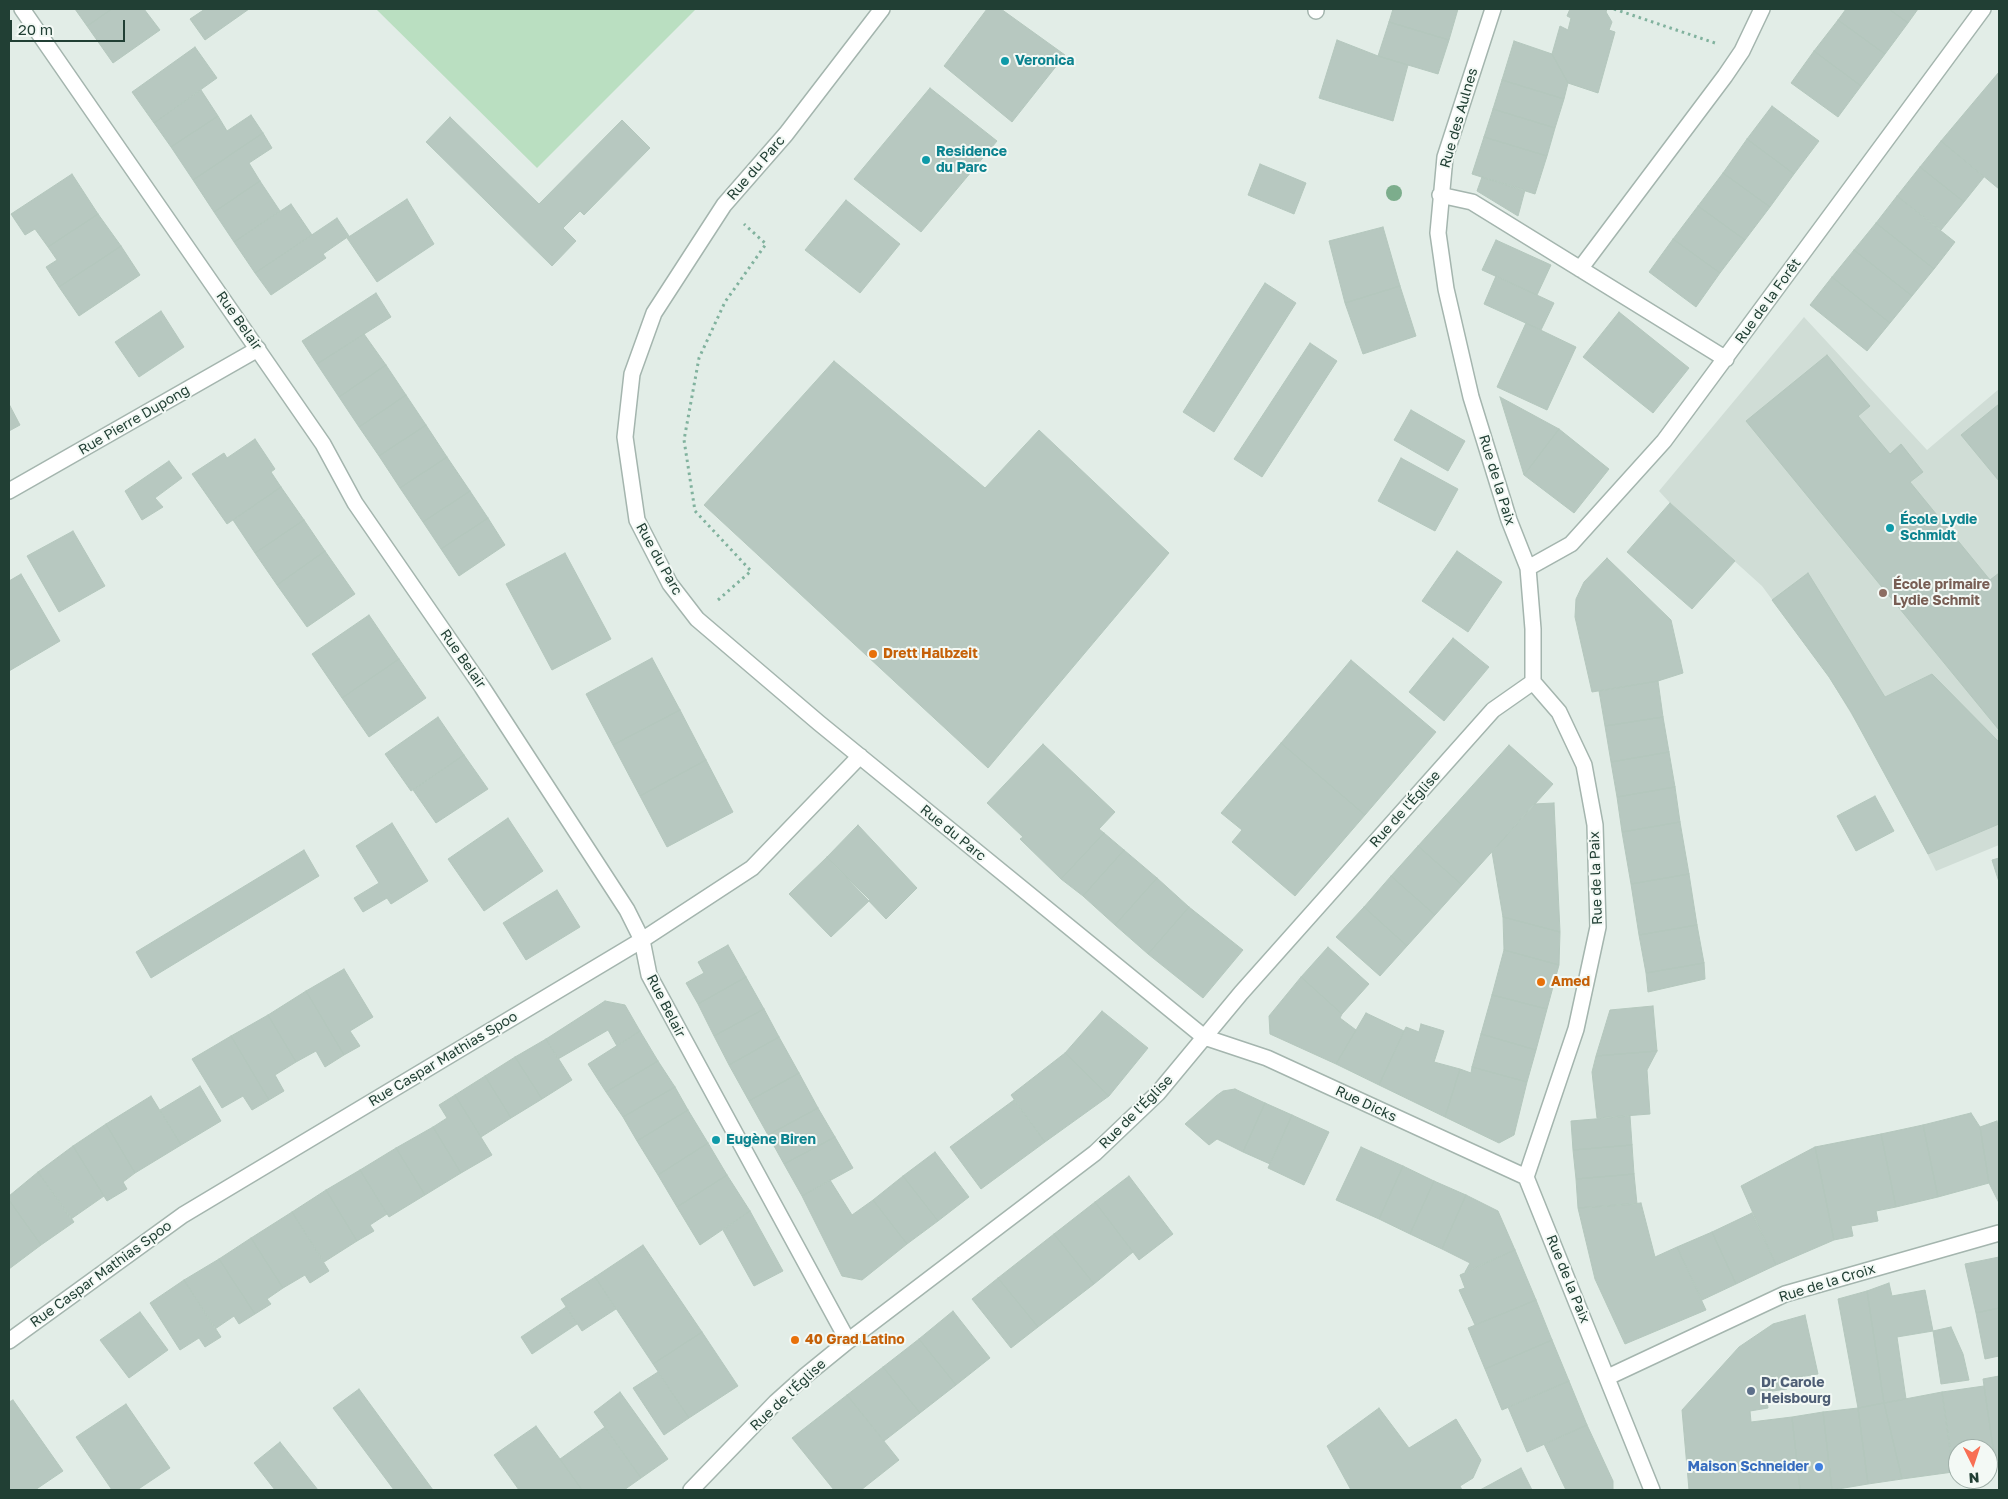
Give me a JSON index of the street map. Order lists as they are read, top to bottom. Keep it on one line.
{"streets":{"street":["Rue des Aulnes","Rue du Parc","Rue de la Forêt","Rue Belair","Rue Pierre Dupong","Rue de la Paix","Rue de l'Église","Rue Caspar Mathias Spoo","Rue Dicks","Rue de la Croix"]},"crossings":[["Rue des Aulnes","Rue de la Paix"],["Rue du Parc","Rue de l'Église"],["Rue du Parc","Rue Caspar Mathias Spoo"],["Rue du Parc","Rue Dicks"],["Rue de la Forêt","Rue de la Paix"],["Rue Belair","Rue Pierre Dupong"],["Rue Belair","Rue de l'Église"],["Rue Belair","Rue Caspar Mathias Spoo"],["Rue de la Paix","Rue de l'Église"],["Rue de la Paix","Rue Dicks"],["Rue de la Paix","Rue de la Croix"],["Rue de l'Église","Rue Dicks"]],"places":["Veronica","Residence du Parc","École Lydie Schmidt","École primaire Lydie Schmit","Drett Halbzeit","Amed","Eugène Biren","40 Grad Latino","Dr Carole Heisbourg","Maison Schneider"],"scale_bar":"20 m","north":"bottom"}
